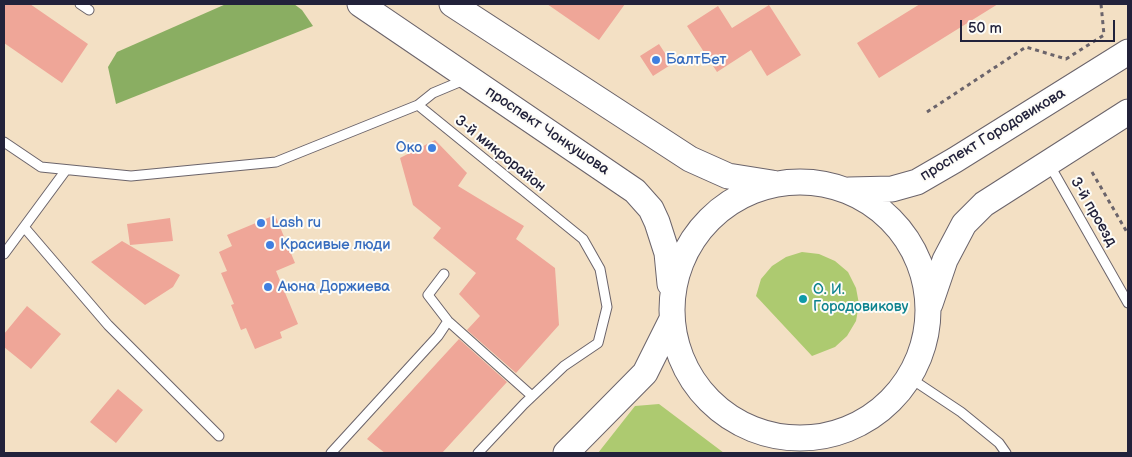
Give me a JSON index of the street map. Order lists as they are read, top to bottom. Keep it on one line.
{"streets":{"main road":["проспект Чонкушова","проспект Городовикова"],"lane":["3-й микрорайон","3-й проезд"]},"places":["БалтБет","Око","Lash ru","Красивые люди","Аюна Доржиева","О. И. Городовикову"],"scale_bar":"50 m"}
